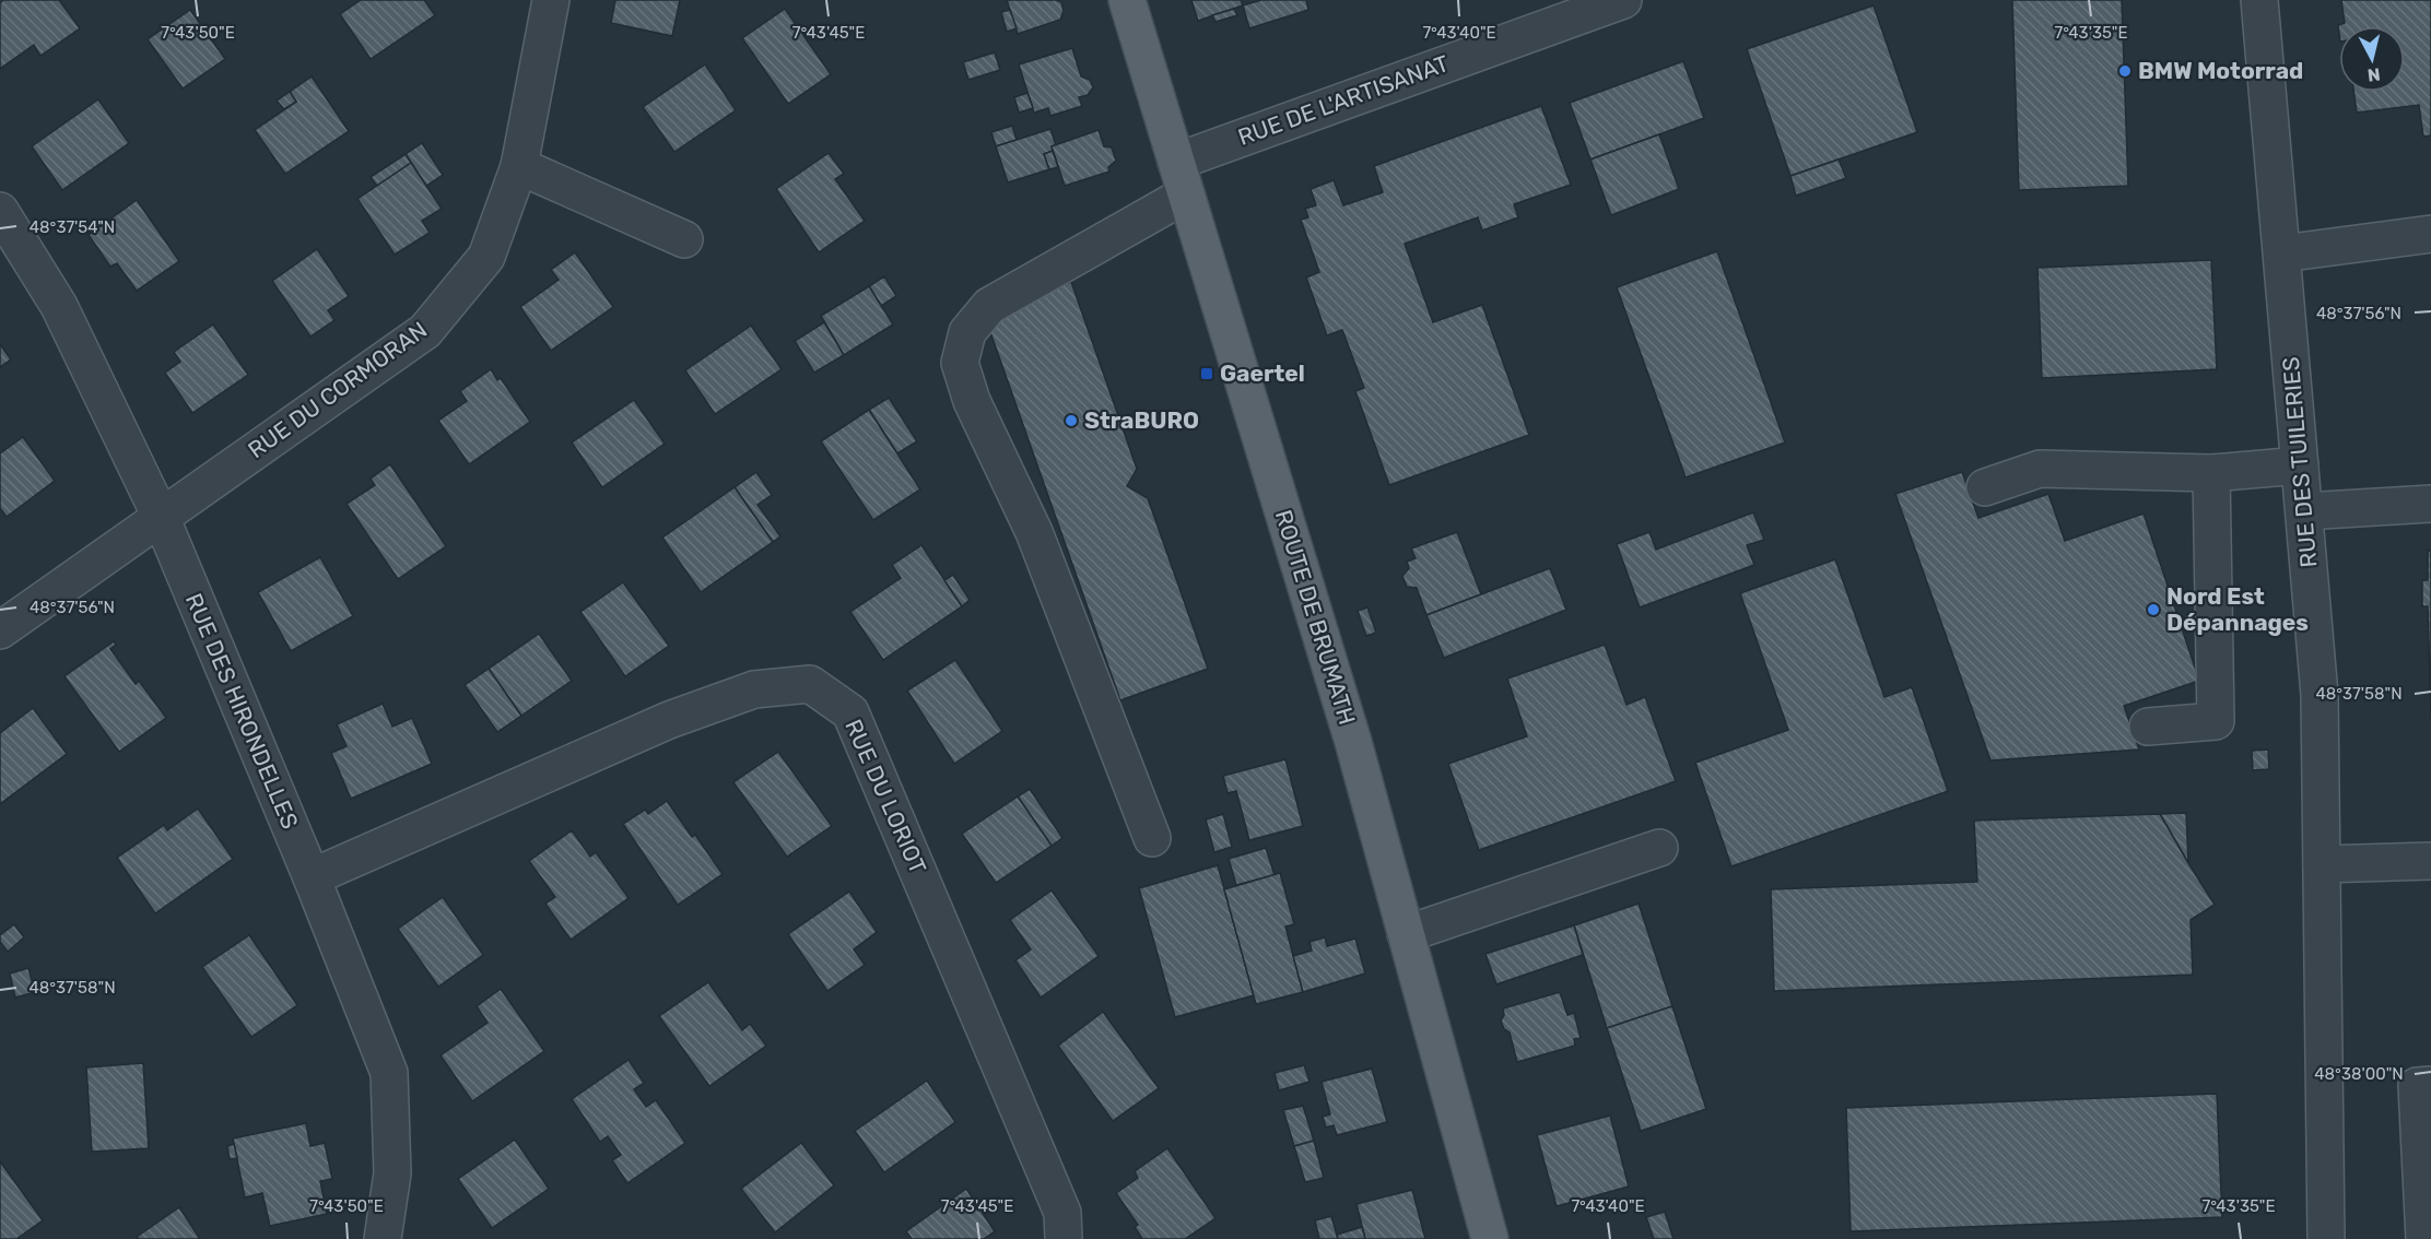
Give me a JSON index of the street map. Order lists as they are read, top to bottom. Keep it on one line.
{"streets":{"main road":["ROUTE DE BRUMATH"],"street":["RUE DE L'ARTISANAT","RUE DU CORMORAN","RUE DES TUILERIES","RUE DES HIRONDELLES","RUE DU LORIOT"]},"crossings":[["RUE DE L'ARTISANAT","ROUTE DE BRUMATH"],["RUE DU CORMORAN","RUE DES HIRONDELLES"],["RUE DES HIRONDELLES","RUE DU LORIOT"]],"places":{"other":["BMW Motorrad","StraBURO","Nord Est Dépannages"],"transit":["Gaertel"]},"north":"bottom","coordinates":["7°43'50\"E","7°43'45\"E","7°43'40\"E","7°43'35\"E","48°37'54\"N","48°37'56\"N","48°37'58\"N","48°38'00\"N"]}
